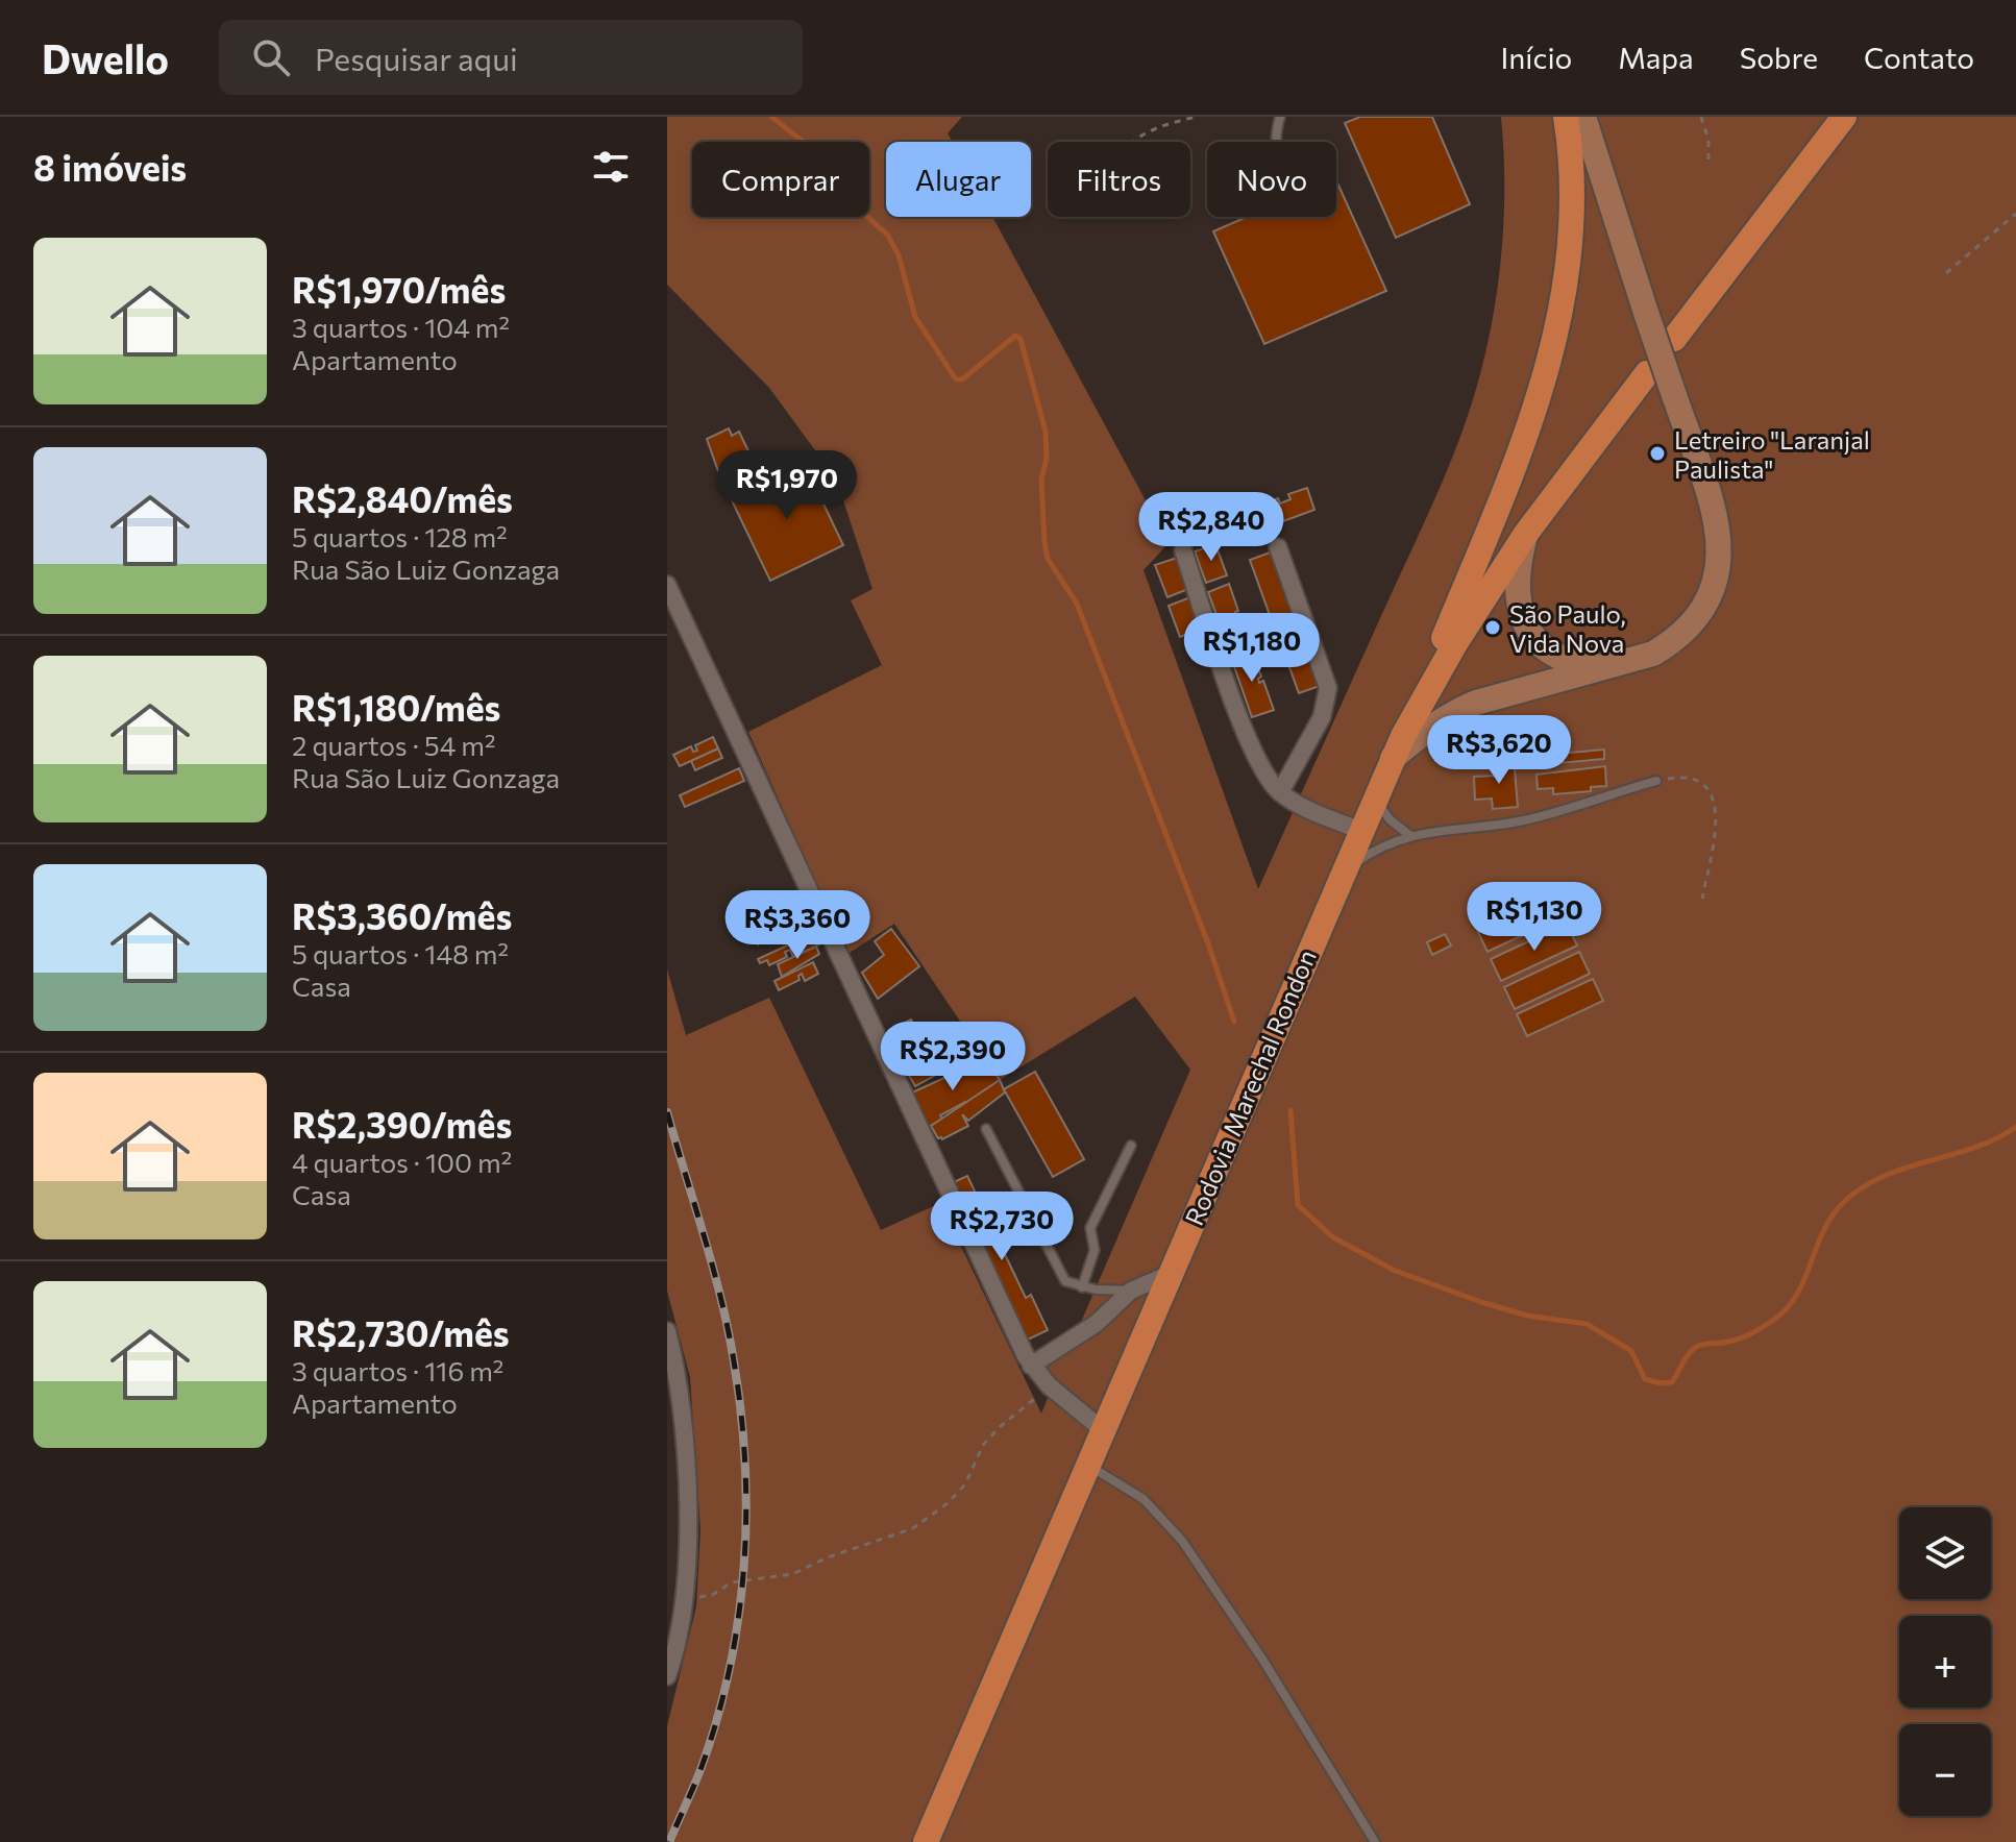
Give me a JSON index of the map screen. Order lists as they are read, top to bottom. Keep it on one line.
{"streets":{"main road":["Rodovia Marechal Rondon"]},"places":["Letreiro \"Laranjal Paulista\"","São Paulo, Vida Nova"],"page":{"header":"Dwello","search":"Pesquisar aqui","nav":["Início","Mapa","Sobre","Contato"],"heading":"8 imóveis","chip":["Comprar","Alugar","Filtros","Novo"],"list":[{"name":"R$1,970/mês","note":"3 quartos · 104 m² · Apartamento"},{"name":"R$2,840/mês","note":"5 quartos · 128 m² · Rua São Luiz Gonzaga"},{"name":"R$1,180/mês","note":"2 quartos · 54 m² · Rua São Luiz Gonzaga"},{"name":"R$3,360/mês","note":"5 quartos · 148 m² · Casa"},{"name":"R$2,390/mês","note":"4 quartos · 100 m² · Casa"},{"name":"R$2,730/mês","note":"3 quartos · 116 m² · Apartamento"}],"price":["R$1,970","R$2,840","R$1,180","R$3,620","R$1,130","R$3,360","R$2,390","R$2,730"],"map_buttons":["+","−"]}}
